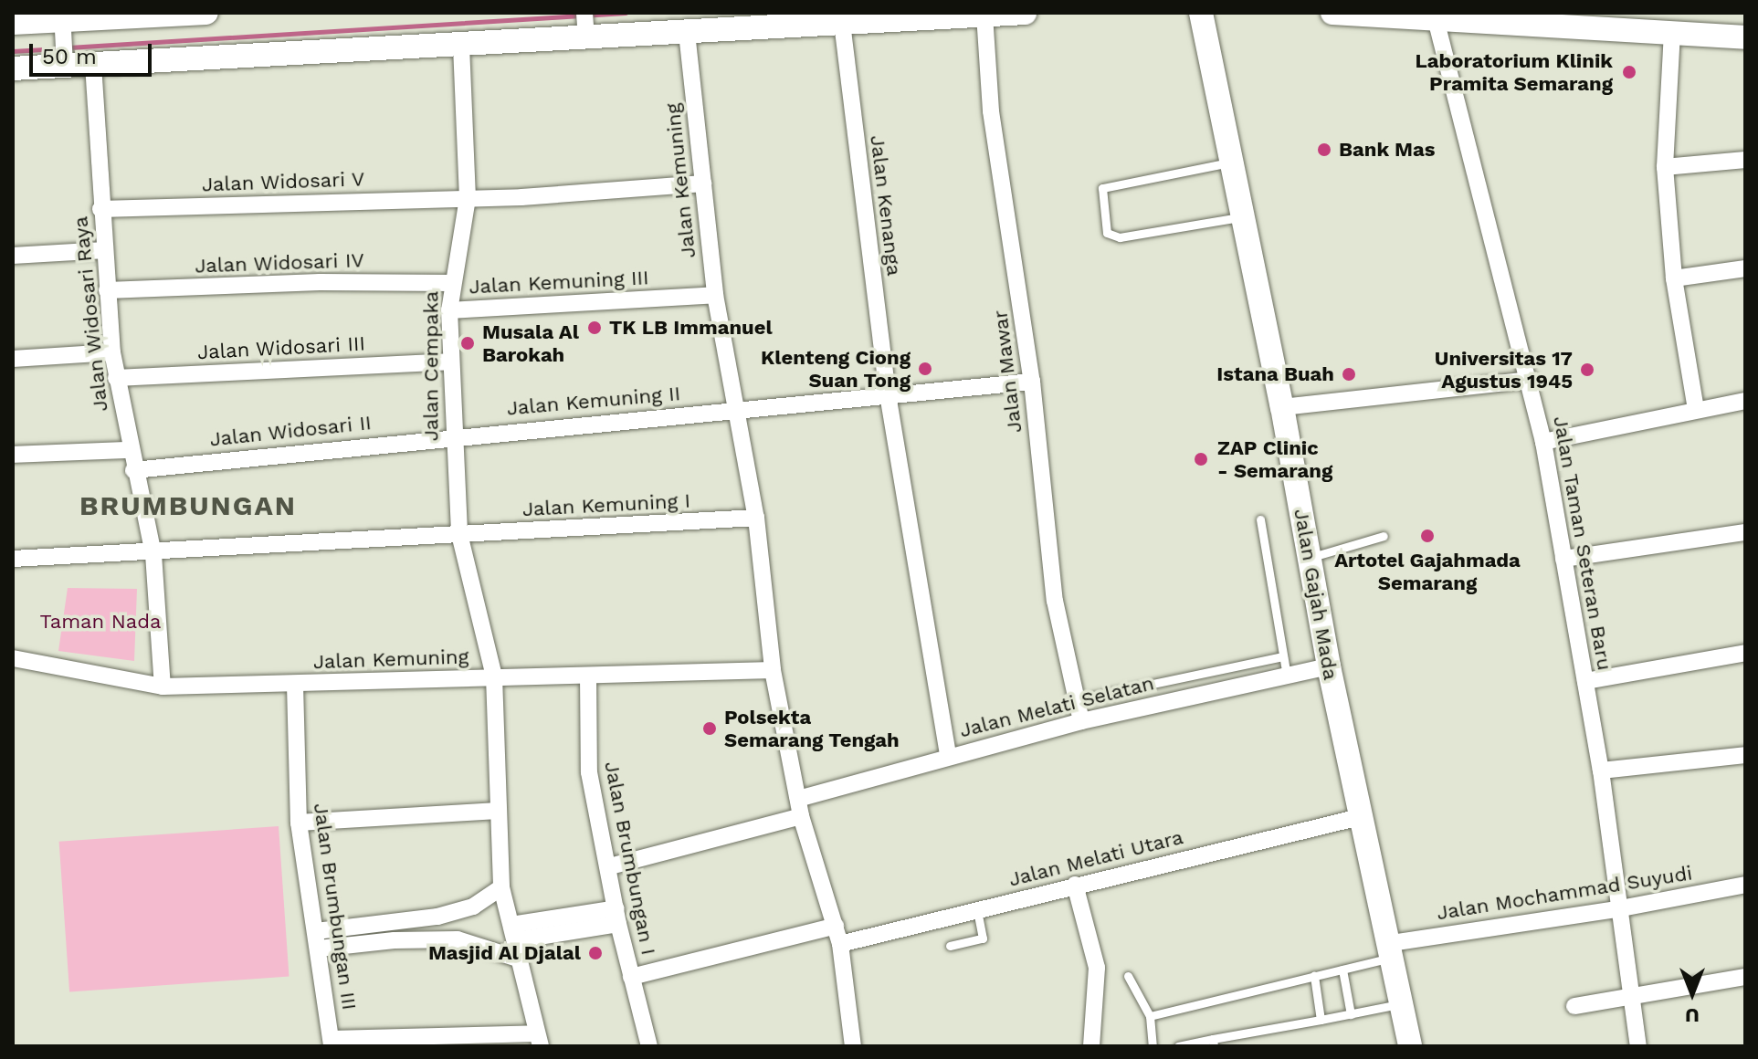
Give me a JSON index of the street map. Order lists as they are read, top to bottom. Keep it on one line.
{"streets":{"main road":["Jalan Gajah Mada"],"street":["Jalan Kemuning","Jalan Widosari V","Jalan Kenanga","Jalan Widosari IV","Jalan Kemuning III","Jalan Widosari Raya","Jalan Widosari III","Jalan Cempaka","Jalan Mawar","Jalan Kemuning II","Jalan Widosari II","Jalan Kemuning I","Jalan Taman Seteran Baru","Jalan Melati Selatan","Jalan Brumbungan I","Jalan Melati Utara","Jalan Mochammad Suyudi","Jalan Brumbungan III"]},"crossings":[["Jalan Kemuning","Jalan Widosari V"],["Jalan Kemuning","Jalan Kemuning III"],["Jalan Kemuning","Jalan Widosari Raya"],["Jalan Kemuning","Jalan Cempaka"],["Jalan Kemuning","Jalan Kemuning II"],["Jalan Kemuning","Jalan Kemuning I"],["Jalan Kemuning","Jalan Melati Selatan"],["Jalan Kemuning","Jalan Brumbungan I"],["Jalan Kemuning","Jalan Melati Utara"],["Jalan Kemuning","Jalan Brumbungan III"],["Jalan Widosari V","Jalan Widosari Raya"],["Jalan Widosari V","Jalan Cempaka"],["Jalan Kenanga","Jalan Melati Selatan"],["Jalan Widosari IV","Jalan Widosari Raya"],["Jalan Widosari IV","Jalan Cempaka"],["Jalan Kemuning III","Jalan Cempaka"],["Jalan Widosari Raya","Jalan Widosari III"],["Jalan Widosari Raya","Jalan Widosari II"],["Jalan Widosari Raya","Jalan Kemuning I"],["Jalan Widosari III","Jalan Cempaka"],["Jalan Cempaka","Jalan Kemuning II"],["Jalan Cempaka","Jalan Widosari II"],["Jalan Cempaka","Jalan Kemuning I"],["Jalan Mawar","Jalan Melati Selatan"],["Jalan Kemuning II","Jalan Widosari II"],["Jalan Taman Seteran Baru","Jalan Mochammad Suyudi"],["Jalan Gajah Mada","Jalan Melati Selatan"],["Jalan Gajah Mada","Jalan Melati Utara"],["Jalan Gajah Mada","Jalan Mochammad Suyudi"],["Jalan Melati Selatan","Jalan Brumbungan I"]],"districts":["BRUMBUNGAN"],"parks":["Taman Nada"],"places":["Laboratorium Klinik Pramita Semarang","Bank Mas","TK LB Immanuel","Musala Al Barokah","Klenteng Ciong Suan Tong","Universitas 17 Agustus 1945","Istana Buah","ZAP Clinic - Semarang","Artotel Gajahmada Semarang","Polsekta Semarang Tengah","Masjid Al Djalal"],"scale_bar":"50 m","north":"bottom"}
